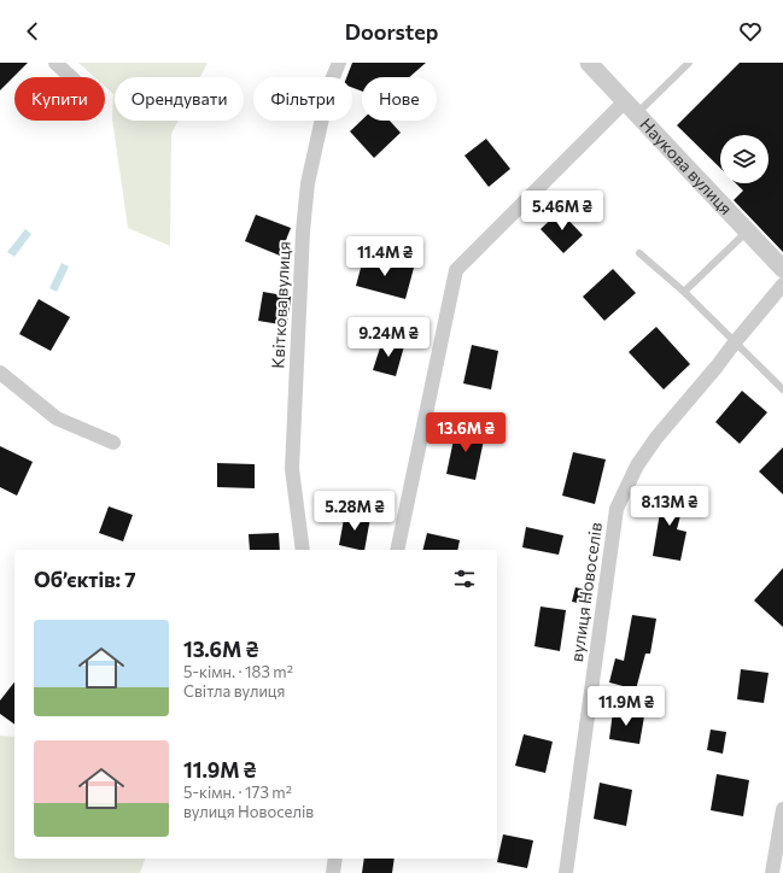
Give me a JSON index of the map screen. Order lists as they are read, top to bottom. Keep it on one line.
{"streets":{"street":["Наукова вулиця","Квіткова вулиця","вулиця Новоселів"]},"page":{"header":"Doorstep","chip":["Купити","Орендувати","Фільтри","Нове"],"price":["5.46M ₴","11.4M ₴","9.24M ₴","13.6M ₴","8.13M ₴","5.28M ₴","11.9M ₴"],"heading":"Об’єктів: 7","list":[{"name":"13.6M ₴","note":"5-кімн. · 183 m² · Світла вулиця"},{"name":"11.9M ₴","note":"5-кімн. · 173 m² · вулиця Новоселів"}]}}
